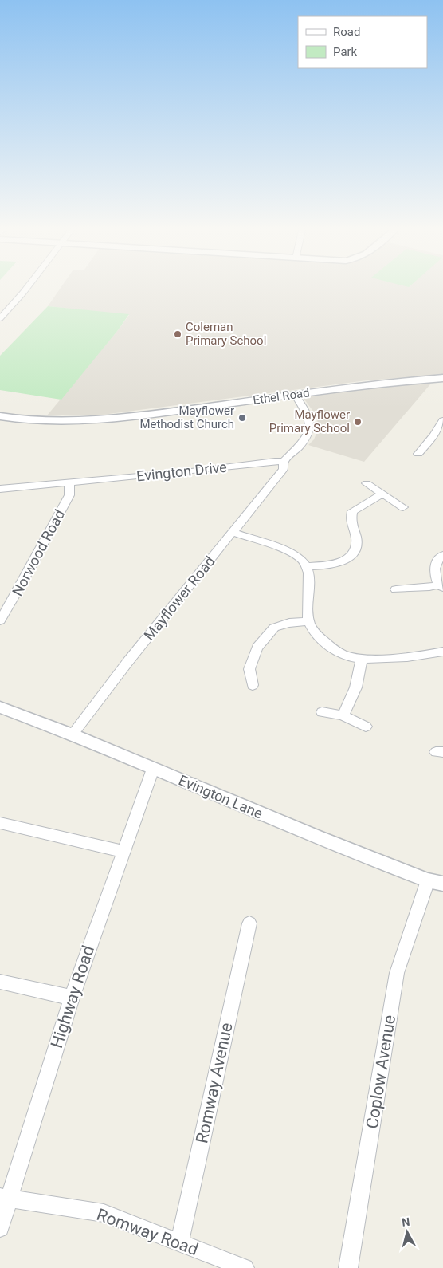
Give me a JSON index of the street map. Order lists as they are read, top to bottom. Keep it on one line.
{"streets":{"street":["Ethel Road","Evington Drive","Norwood Road","Mayflower Road","Evington Lane","Highway Road","Coplow Avenue","Romway Avenue","Romway Road"]},"crossings":[["Evington Drive","Norwood Road"],["Evington Drive","Mayflower Road"],["Mayflower Road","Evington Lane"],["Evington Lane","Highway Road"],["Evington Lane","Coplow Avenue"],["Highway Road","Romway Road"],["Romway Avenue","Romway Road"]],"places":["Coleman Primary School","Mayflower Methodist Church","Mayflower Primary School"],"legend":["Road","Park"],"north":"top"}
